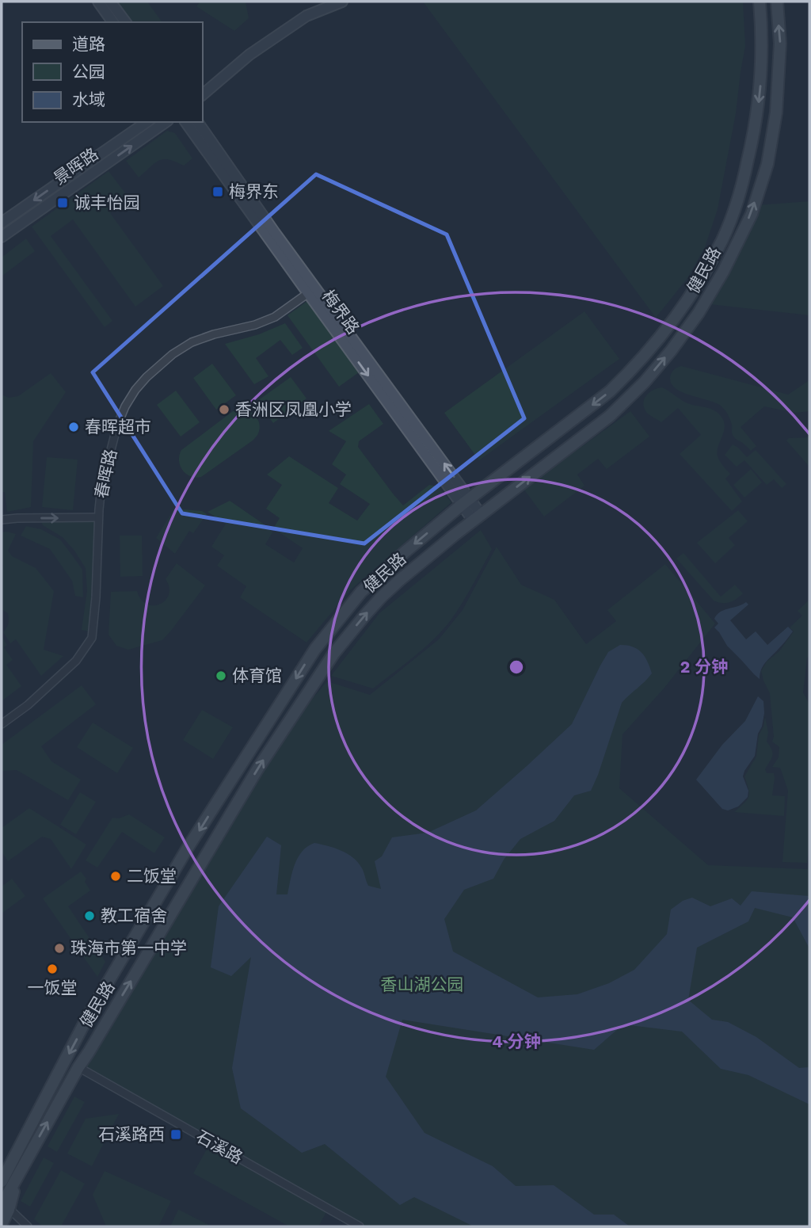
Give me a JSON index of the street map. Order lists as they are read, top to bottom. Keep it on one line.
{"streets":{"main road":["景晖路","健民路","梅界路"],"street":["春晖路","石溪路"]},"crossings":[["健民路","梅界路"],["健民路","石溪路"],["梅界路","春晖路"]],"parks":["香山湖公园"],"places":{"transit":["梅界东","诚丰怡园","石溪路西"],"other":["香洲区凤凰小学","春晖超市","体育馆","二饭堂","教工宿舍","珠海市第一中学","一饭堂"]},"legend":["道路","公园","水域"],"rings":["2 分钟","4 分钟"]}
